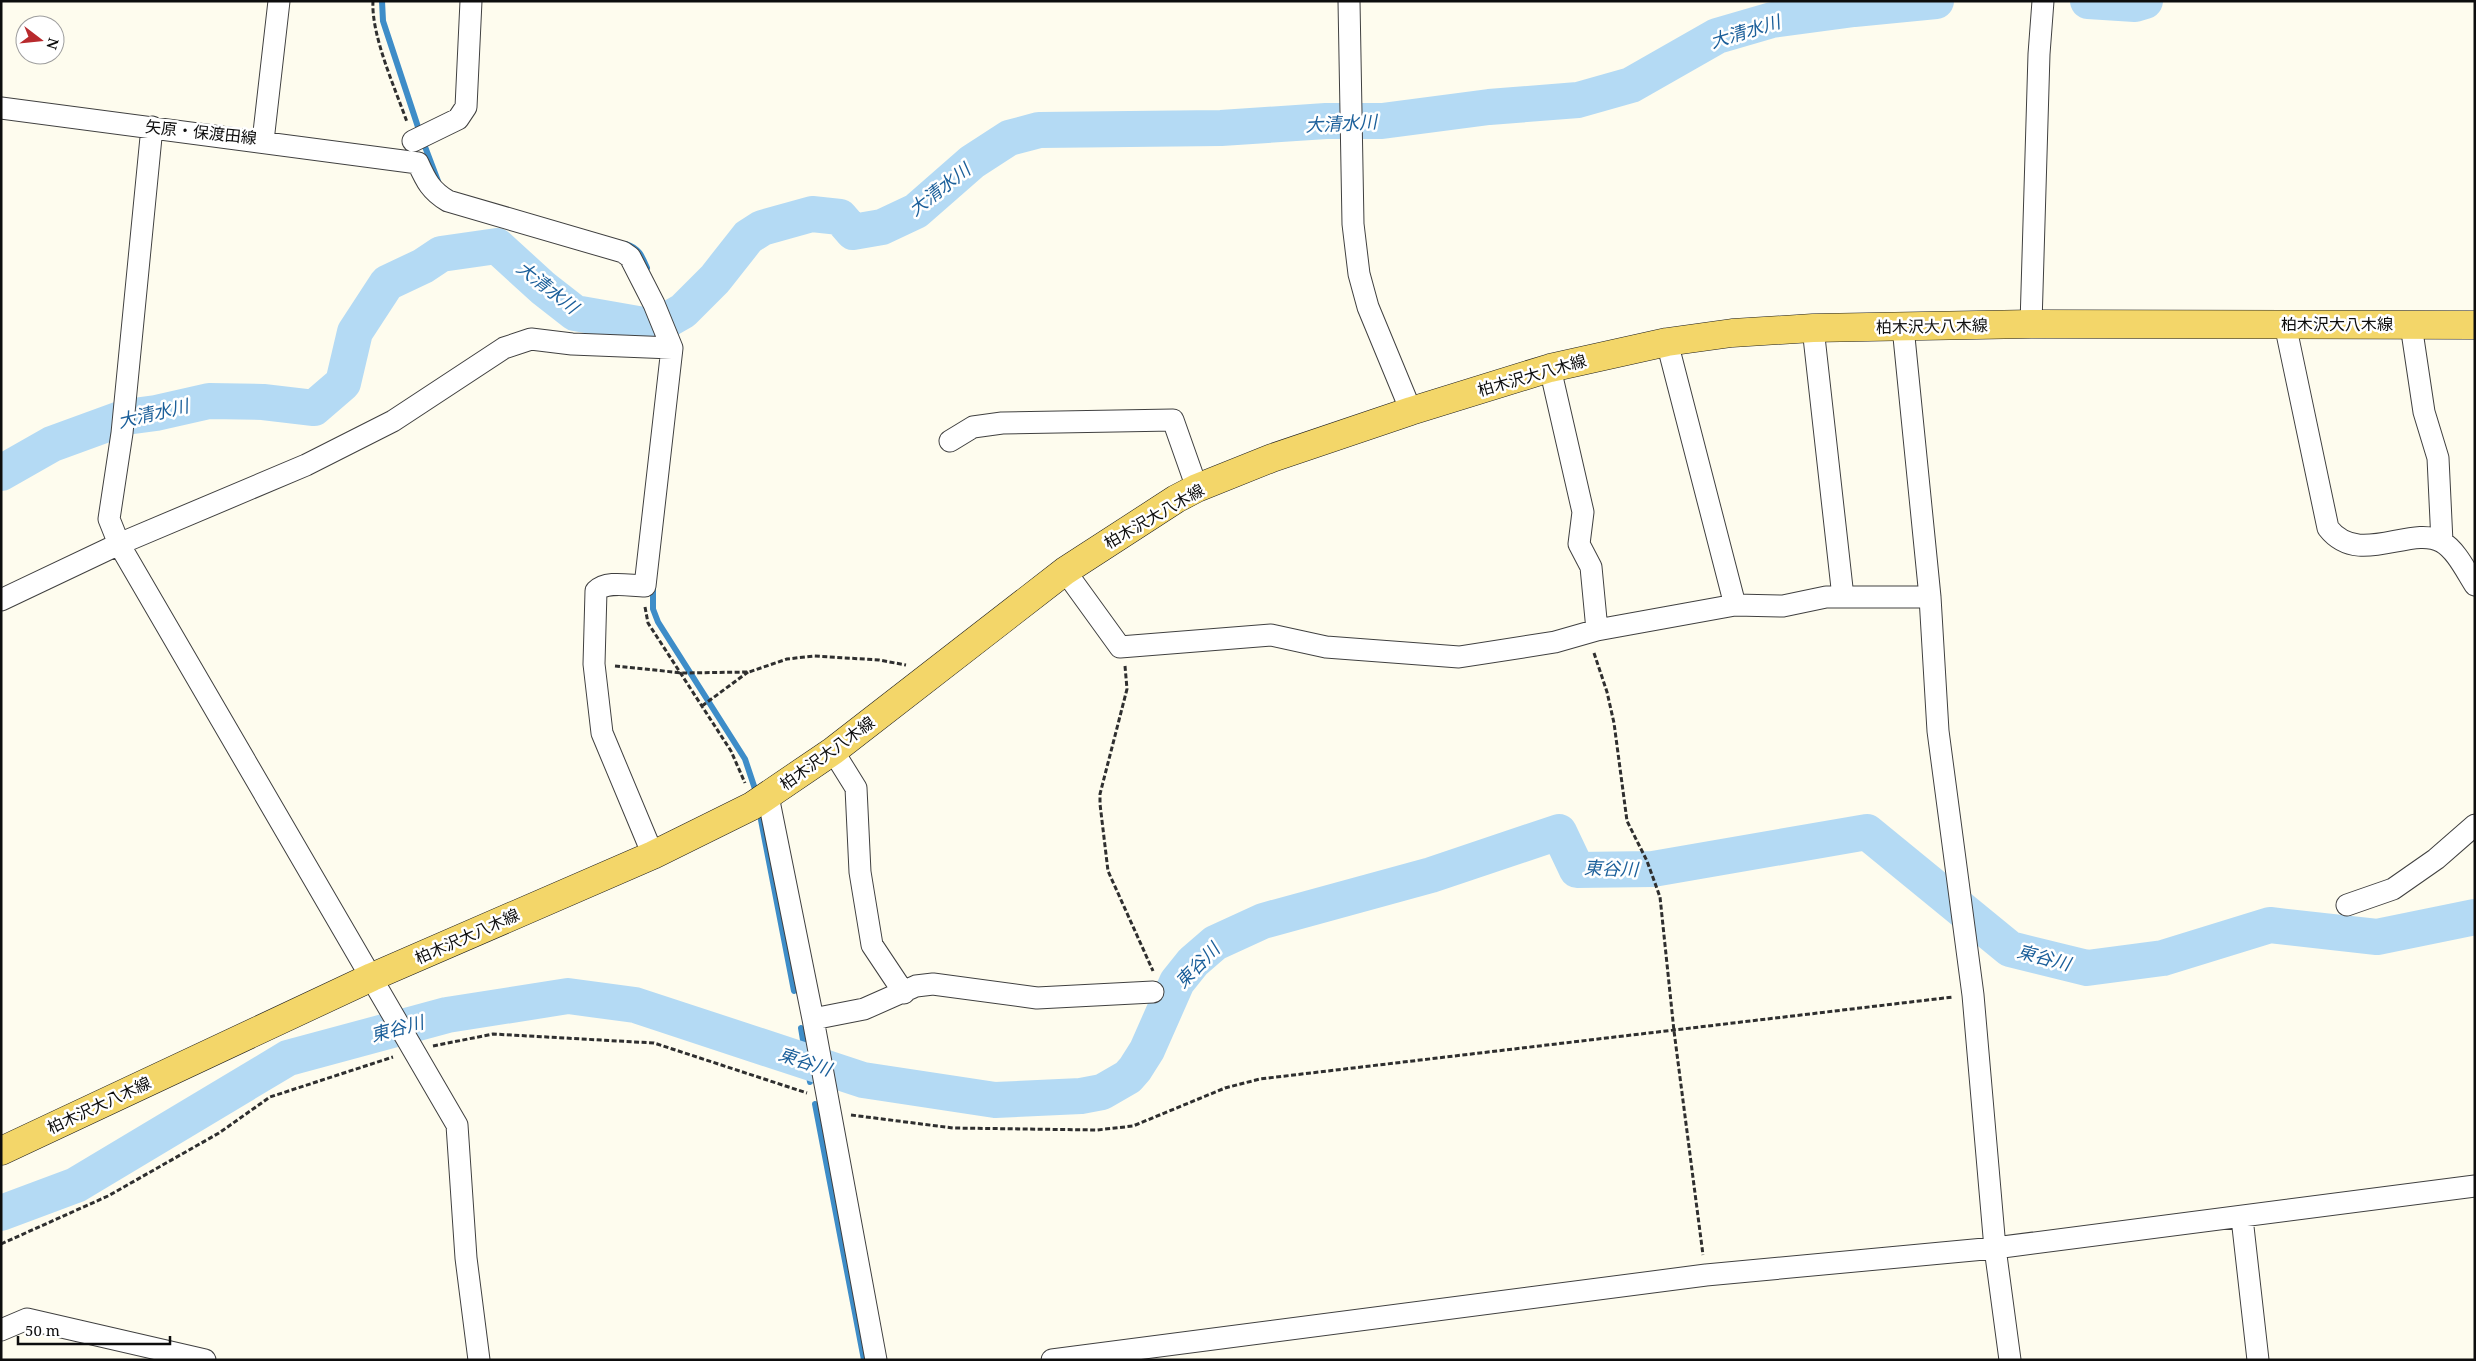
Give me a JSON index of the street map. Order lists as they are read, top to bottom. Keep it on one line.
{"streets":{"main road":["柏木沢大八木線"],"street":["矢原・保渡田線"]},"water":["大清水川","東谷川"],"scale_bar":"50 m","north":"right"}
